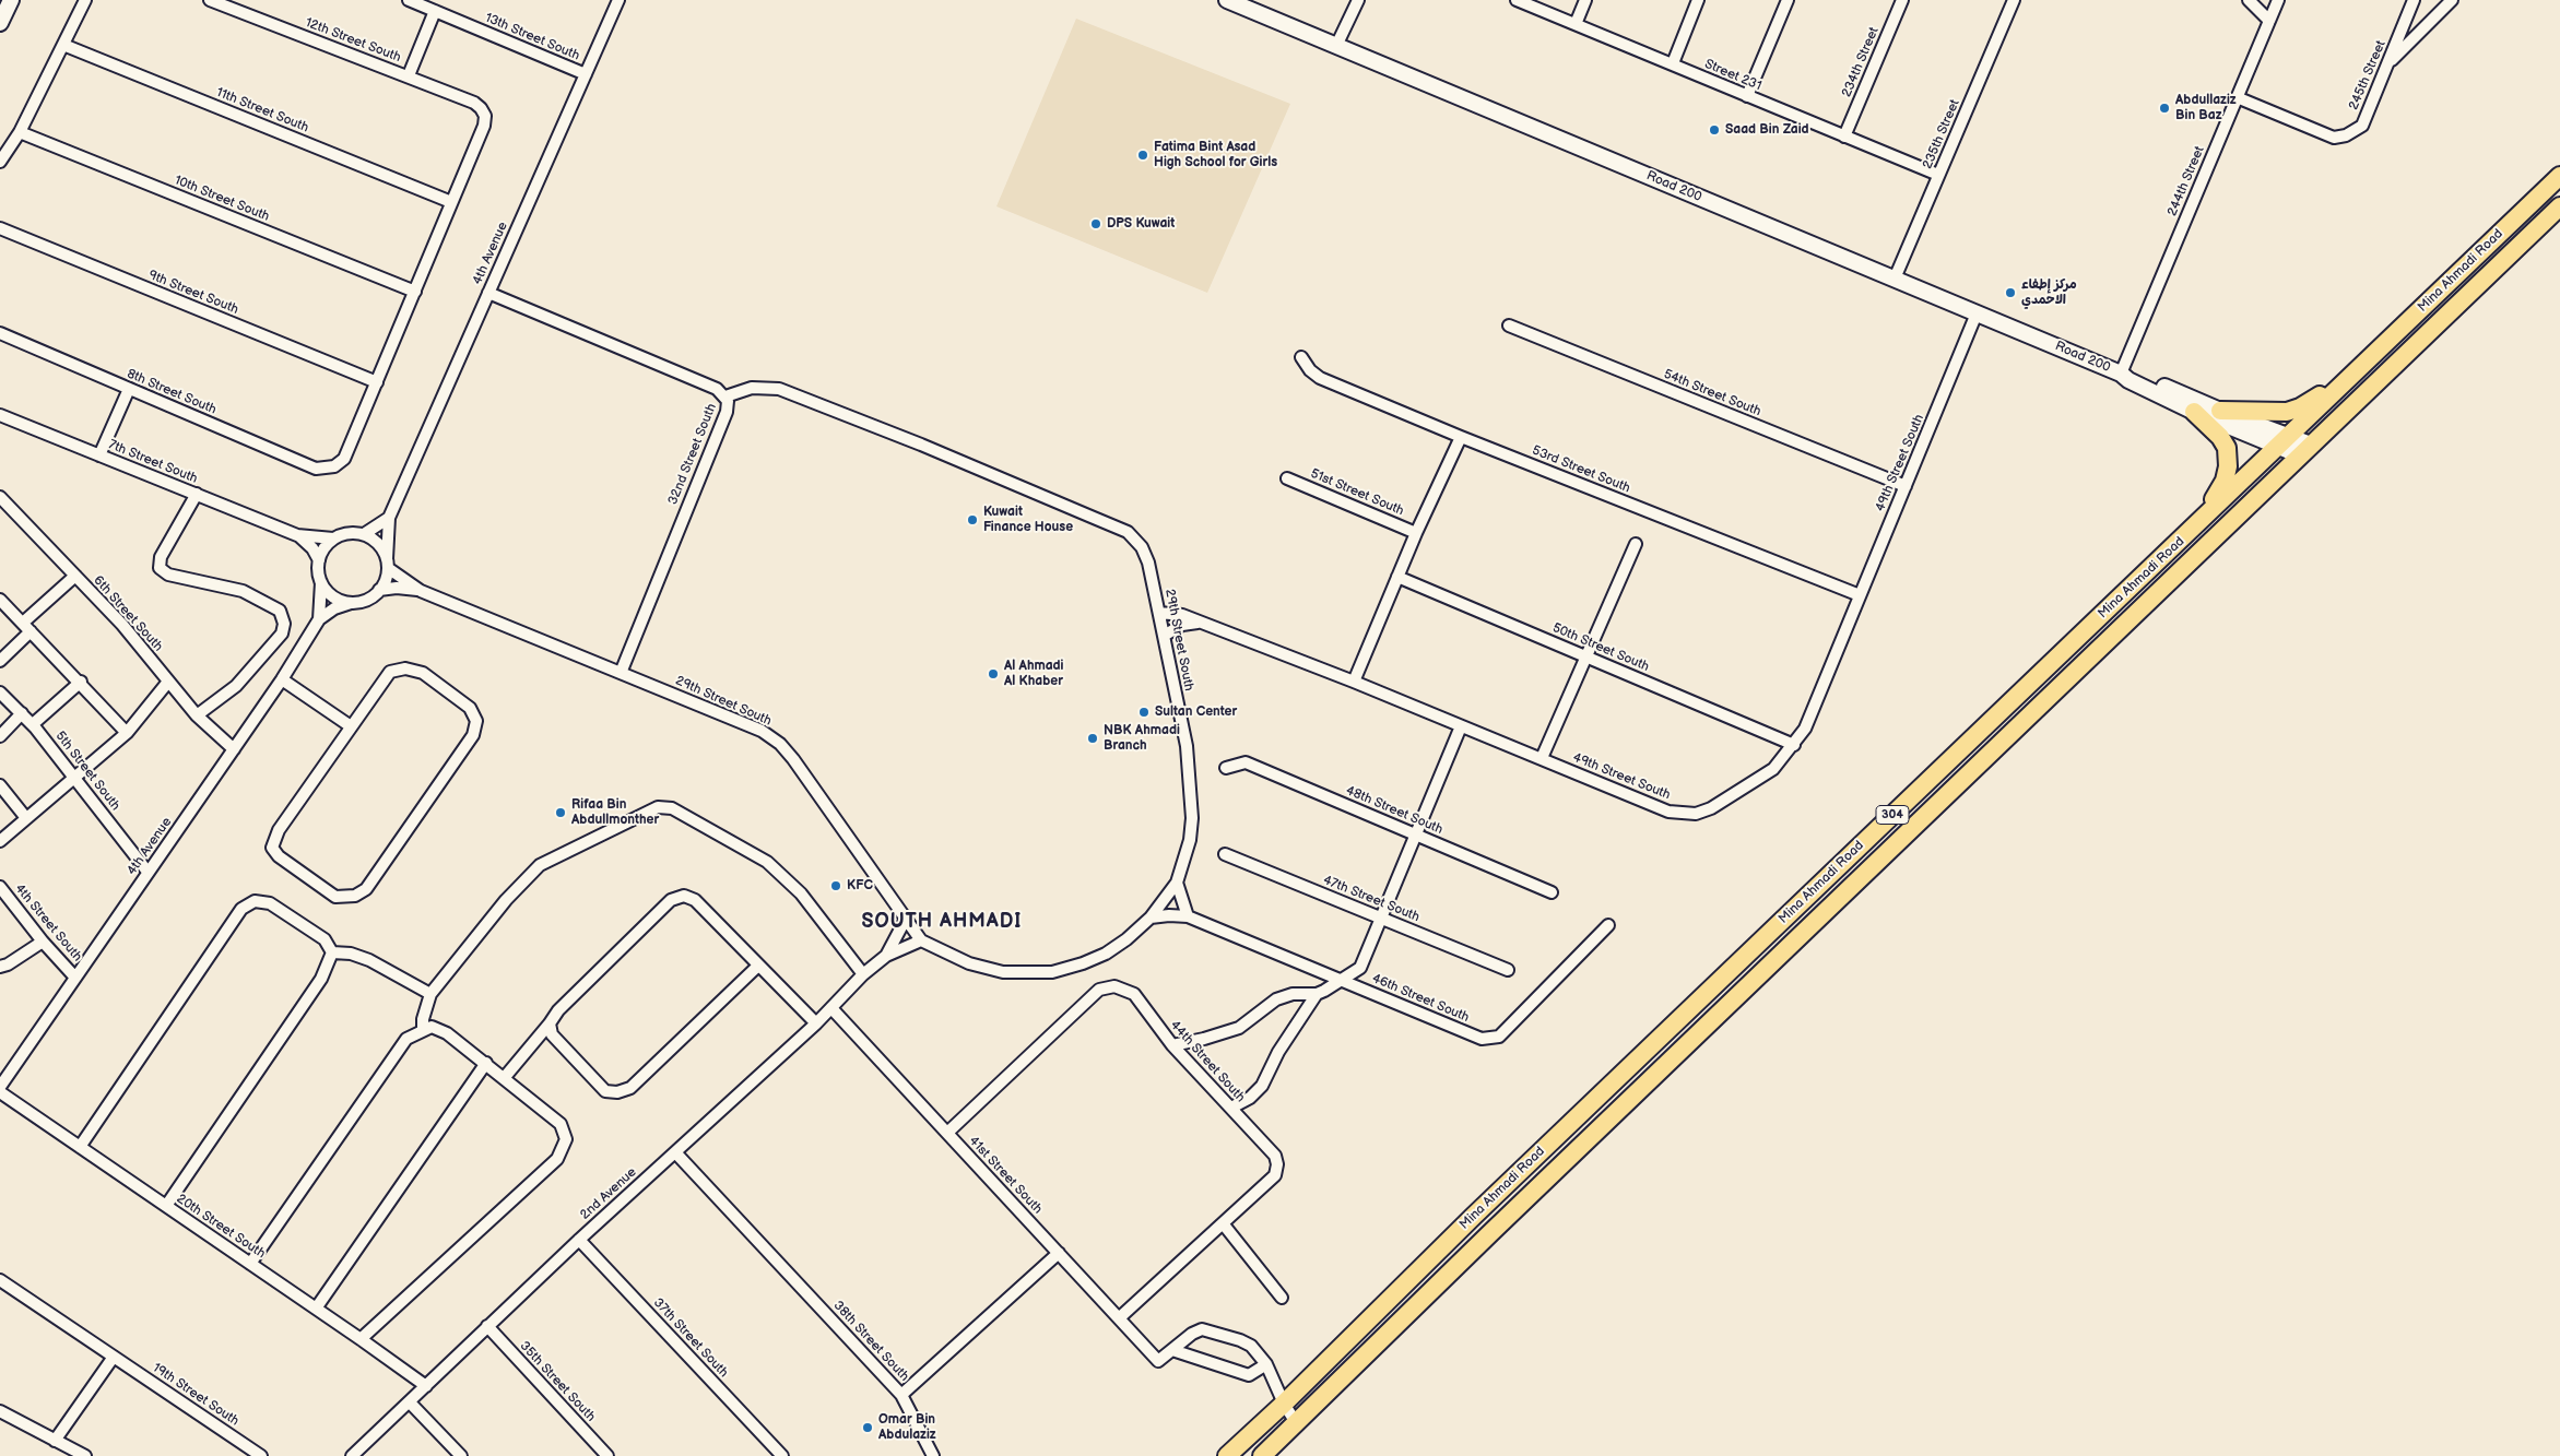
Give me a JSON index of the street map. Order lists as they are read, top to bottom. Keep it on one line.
{"streets":{"main road":["Road 200","Mina Ahmadi Road","304"],"street":["13th Street South","12th Street South","234th Street","Street 231","245th Street","11th Street South","235th Street","244th Street","10th Street South","4th Avenue","9th Street South","8th Street South","54th Street South","32nd Street South","7th Street South","49th Street South","53rd Street South","51st Street South","6th Street South","29th Street South","50th Street South","5th Street South","48th Street South","47th Street South","4th Street South","46th Street South","44th Street South","41st Street South","2nd Avenue","20th Street South","37th Street South","38th Street South","35th Street South","19th Street South"]},"crossings":[["13th Street South","4th Avenue"],["12th Street South","11th Street South"],["234th Street","Street 231"],["Street 231","235th Street"],["245th Street","244th Street"],["235th Street","Road 200"],["244th Street","Road 200"],["Road 200","Mina Ahmadi Road"],["Road 200","49th Street South"],["4th Avenue","32nd Street South"],["4th Avenue","7th Street South"],["4th Avenue","6th Street South"],["4th Avenue","29th Street South"],["4th Avenue","5th Street South"],["4th Avenue","4th Street South"],["9th Street South","8th Street South"],["54th Street South","49th Street South"],["32nd Street South","29th Street South"],["7th Street South","29th Street South"],["49th Street South","53rd Street South"],["49th Street South","29th Street South"],["49th Street South","50th Street South"],["29th Street South","46th Street South"],["29th Street South","2nd Avenue"],["44th Street South","41st Street South"],["41st Street South","2nd Avenue"],["41st Street South","38th Street South"],["2nd Avenue","20th Street South"],["2nd Avenue","37th Street South"],["2nd Avenue","38th Street South"],["2nd Avenue","35th Street South"]],"districts":["SOUTH AHMADI"],"places":["Abdullaziz Bin Baz","Saad Bin Zaid","Fatima Bint Asad High School for Girls","DPS Kuwait","مركز إطفاء الاحمدي","Kuwait Finance House","Al Ahmadi Al Khaber","Sultan Center","NBK Ahmadi Branch","Rifaa Bin Abdullmonther","KFC","Omar Bin Abdulaziz"]}
